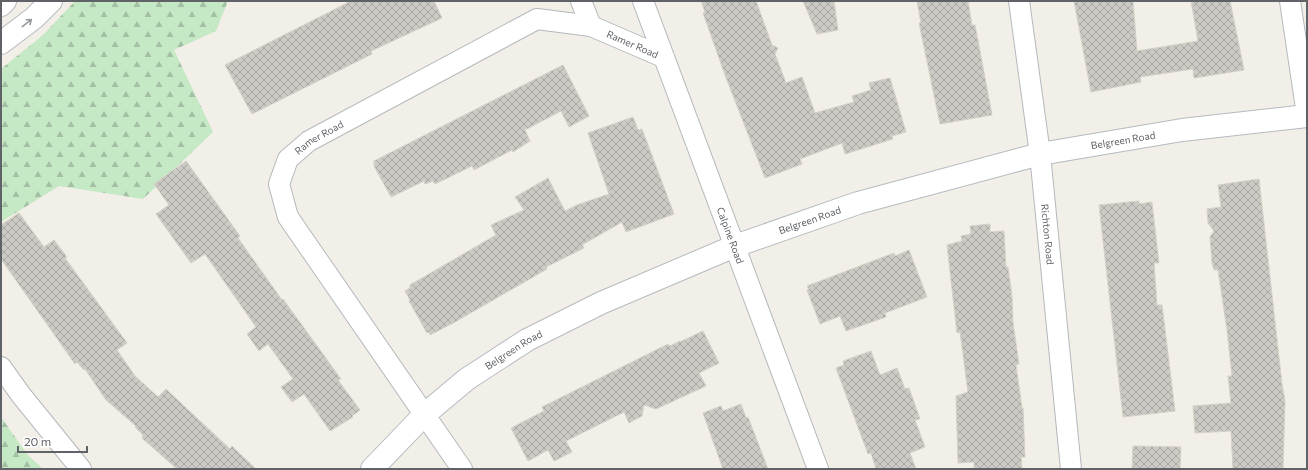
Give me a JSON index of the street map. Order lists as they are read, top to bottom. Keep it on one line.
{"streets":{"street":["Ramer Road","Belgreen Road","Calpine Road","Richton Road"]},"crossings":[["Ramer Road","Belgreen Road"],["Ramer Road","Calpine Road"],["Belgreen Road","Calpine Road"],["Belgreen Road","Richton Road"]],"scale_bar":"20 m"}
